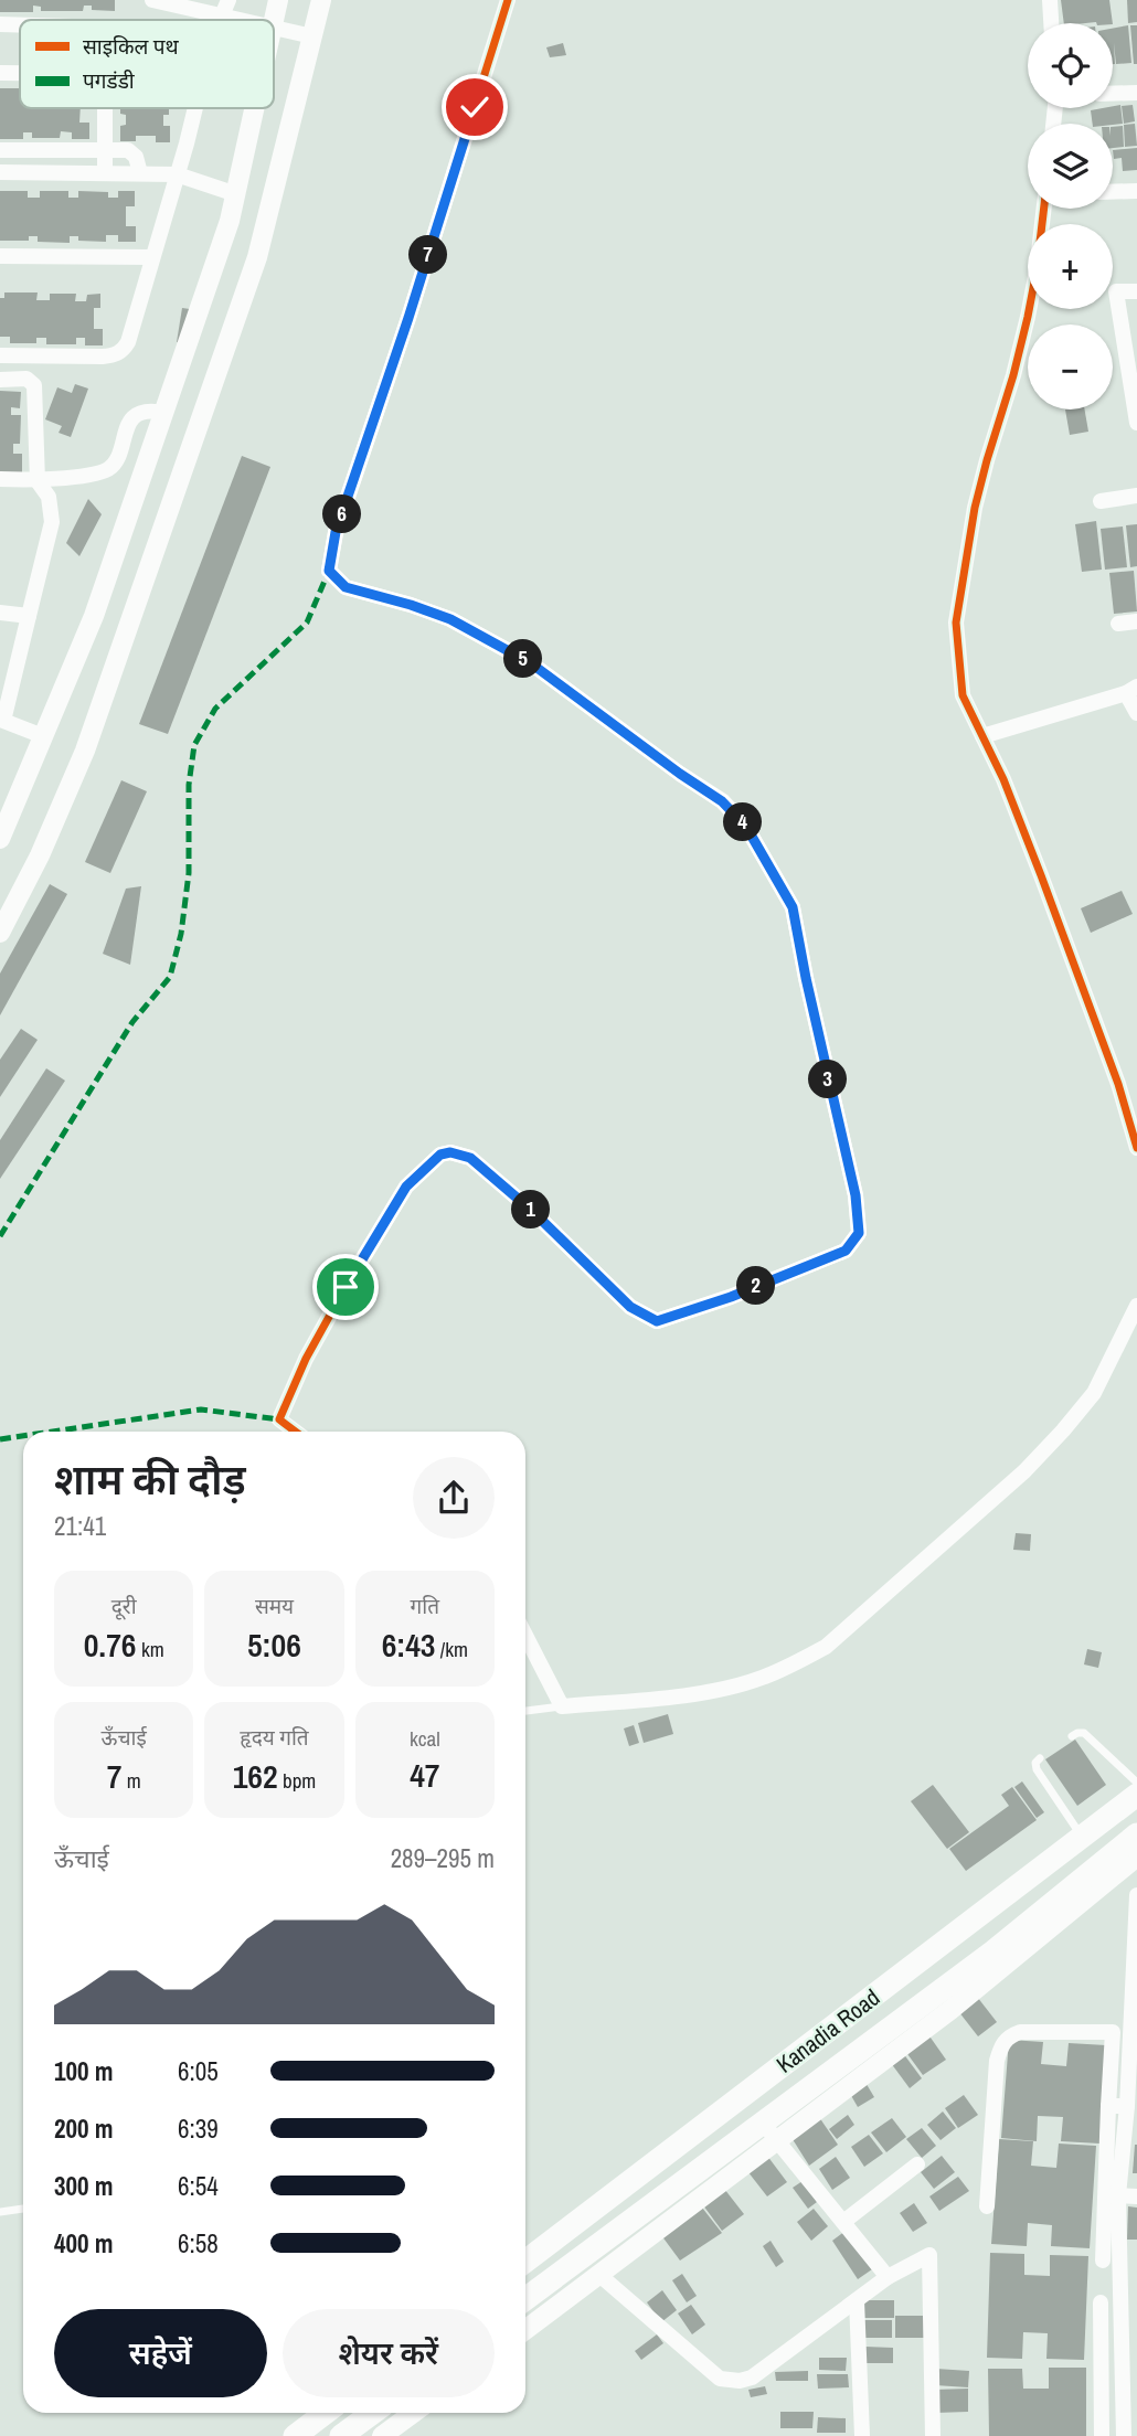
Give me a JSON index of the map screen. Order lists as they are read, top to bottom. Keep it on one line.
{"streets":{"main road":["Kanadia Road"]},"legend":["साइकिल पथ","पगडंडी"],"page":{"map_buttons":["+","−"],"pins":["7","6","5","4","3","1","2"],"heading":["शाम की दौड़","21:41"],"stats":[["दूरी","0.76 km"],["समय","5:06"],["गति","6:43 /km"],["ऊँचाई","7 m"],["हृदय गति","162 bpm"],["kcal","47"]],"chart":["ऊँचाई","289–295 m"],"list":[{"name":"100 m","note":"6:05"},{"name":"200 m","note":"6:39"},{"name":"300 m","note":"6:54"},{"name":"400 m","note":"6:58"}],"buttons":["सहेजें","शेयर करें"]}}
